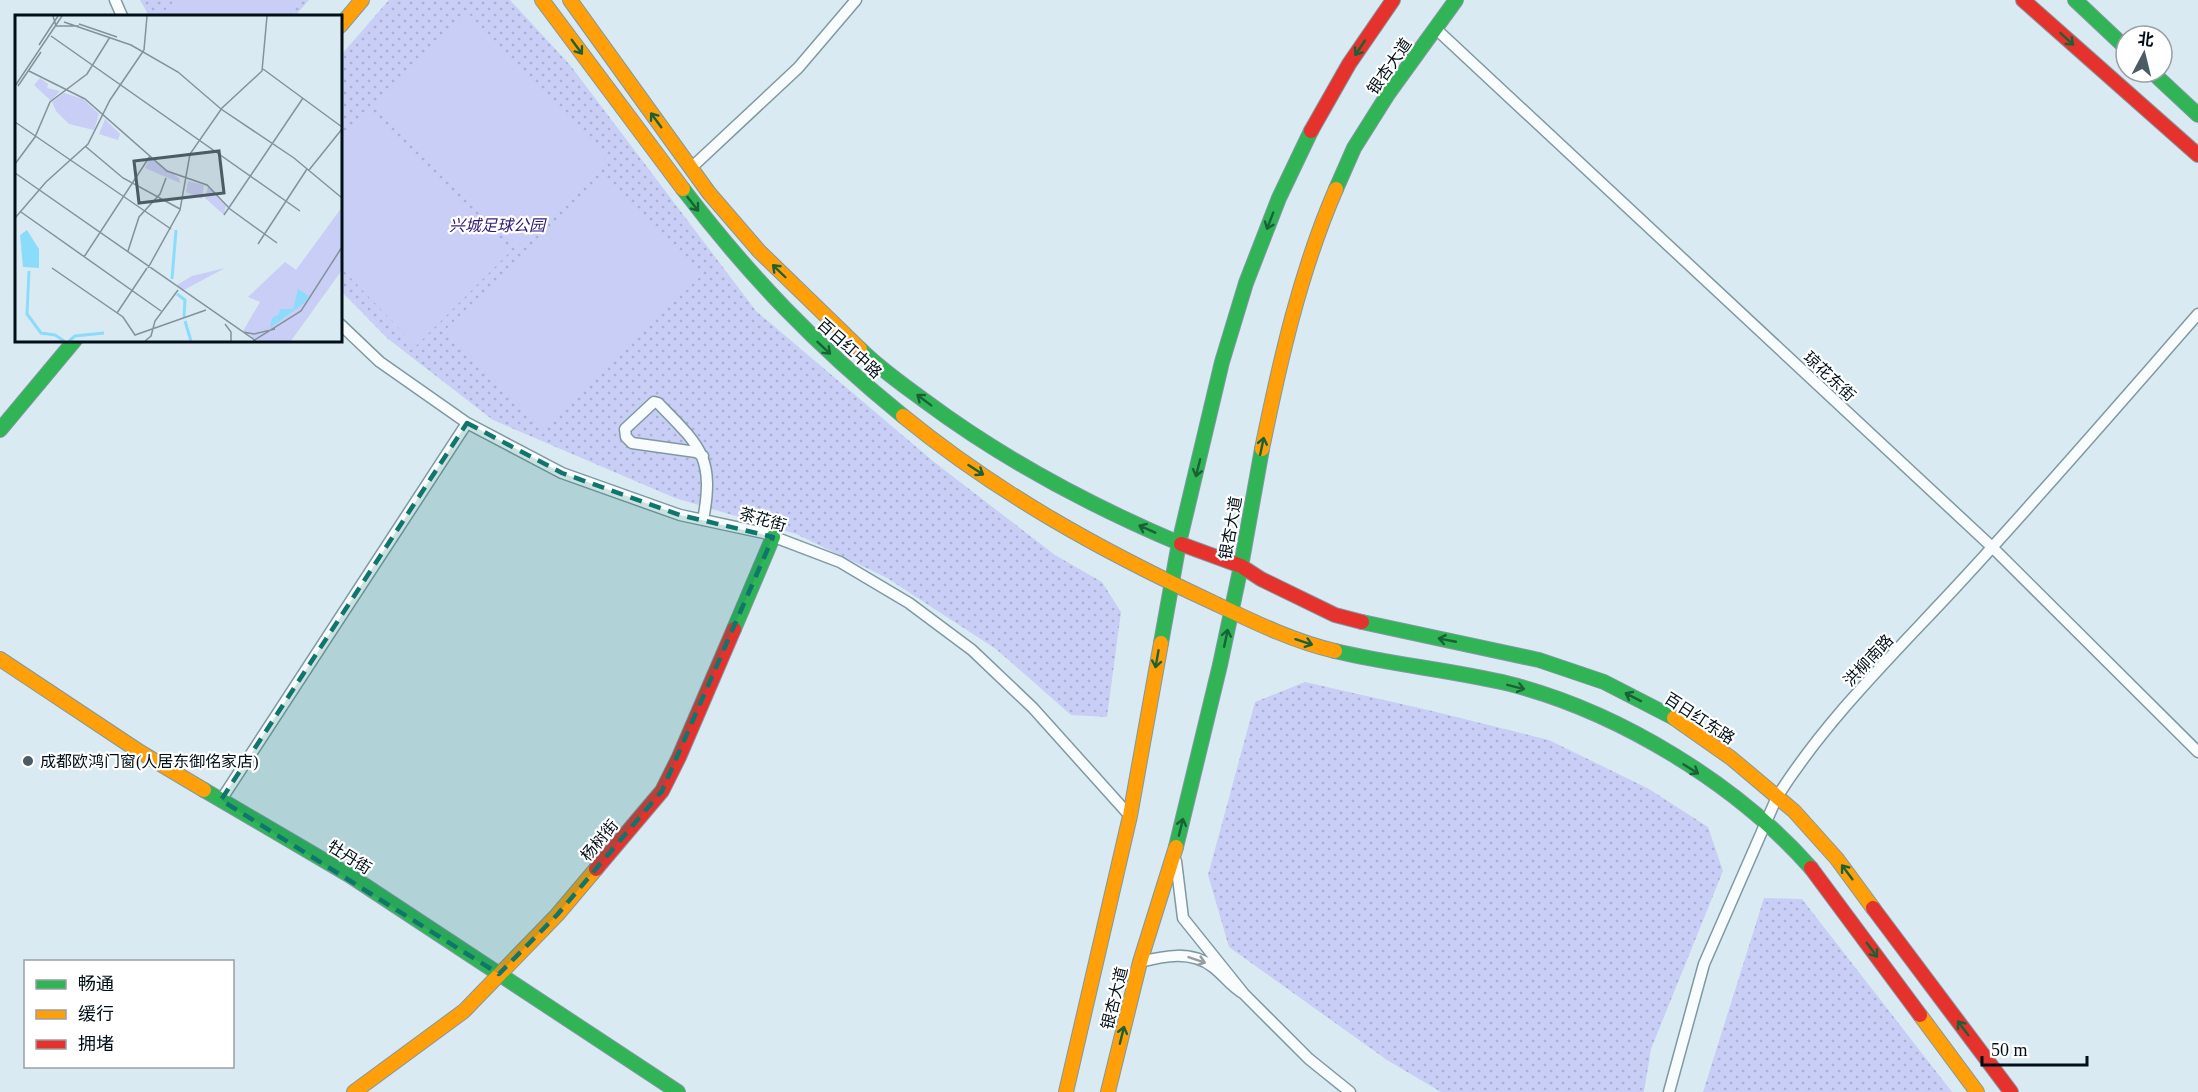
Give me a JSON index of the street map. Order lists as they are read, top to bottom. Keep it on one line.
{"streets":{"street":["银杏大道","百日红中路","琼花东街","茶花街","洪柳南路","百日红东路","杨树街","牡丹街"]},"crossings":[["银杏大道","百日红中路"],["银杏大道","琼花东街"],["银杏大道","茶花街"],["银杏大道","百日红东路"],["百日红中路","百日红东路"],["琼花东街","洪柳南路"],["茶花街","杨树街"],["洪柳南路","百日红东路"],["杨树街","牡丹街"]],"parks":["兴城足球公园"],"places":["成都欧鸿门窗(人居东御佲家店)"],"legend":["畅通","缓行","拥堵"],"scale_bar":"50 m","north":"top"}
